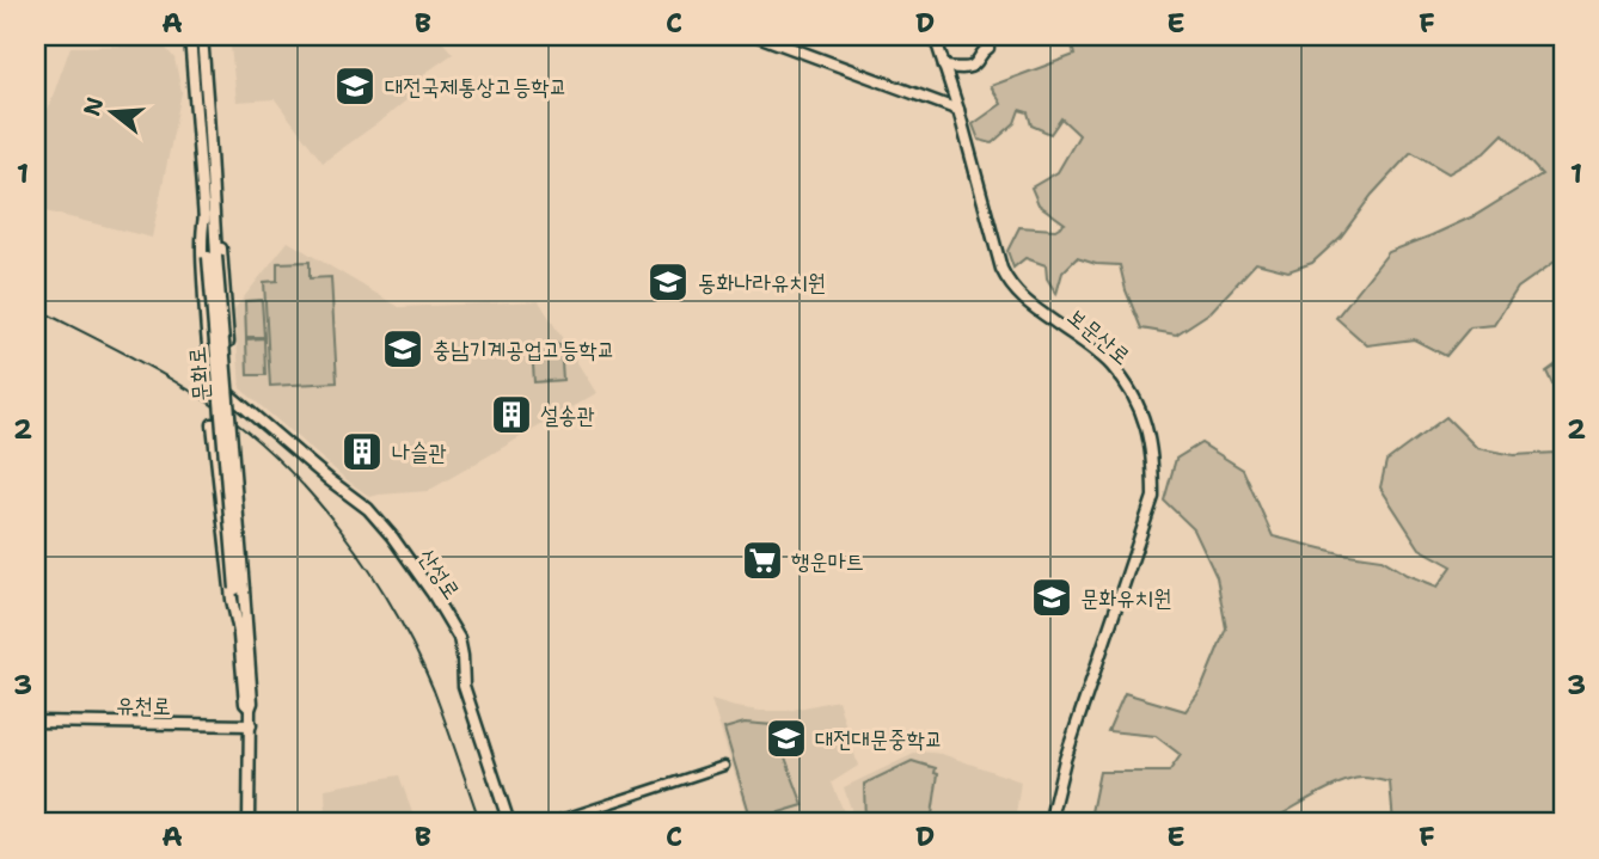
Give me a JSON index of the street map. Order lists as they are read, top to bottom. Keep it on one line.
{"streets":{"main road":["보문산로","문화로","산성로","유천로"]},"crossings":[["문화로","산성로"],["문화로","유천로"]],"places":{"school or university":["대전국제통상고등학교","동화나라유치원","충남기계공업고등학교","문화유치원","대전대문중학교"],"building":["설송관","나슬관"],"supermarket":["행운마트"]},"north":"left","grid":{"columns":["A","B","C","D","E","F"],"rows":["1","2","3"]}}
